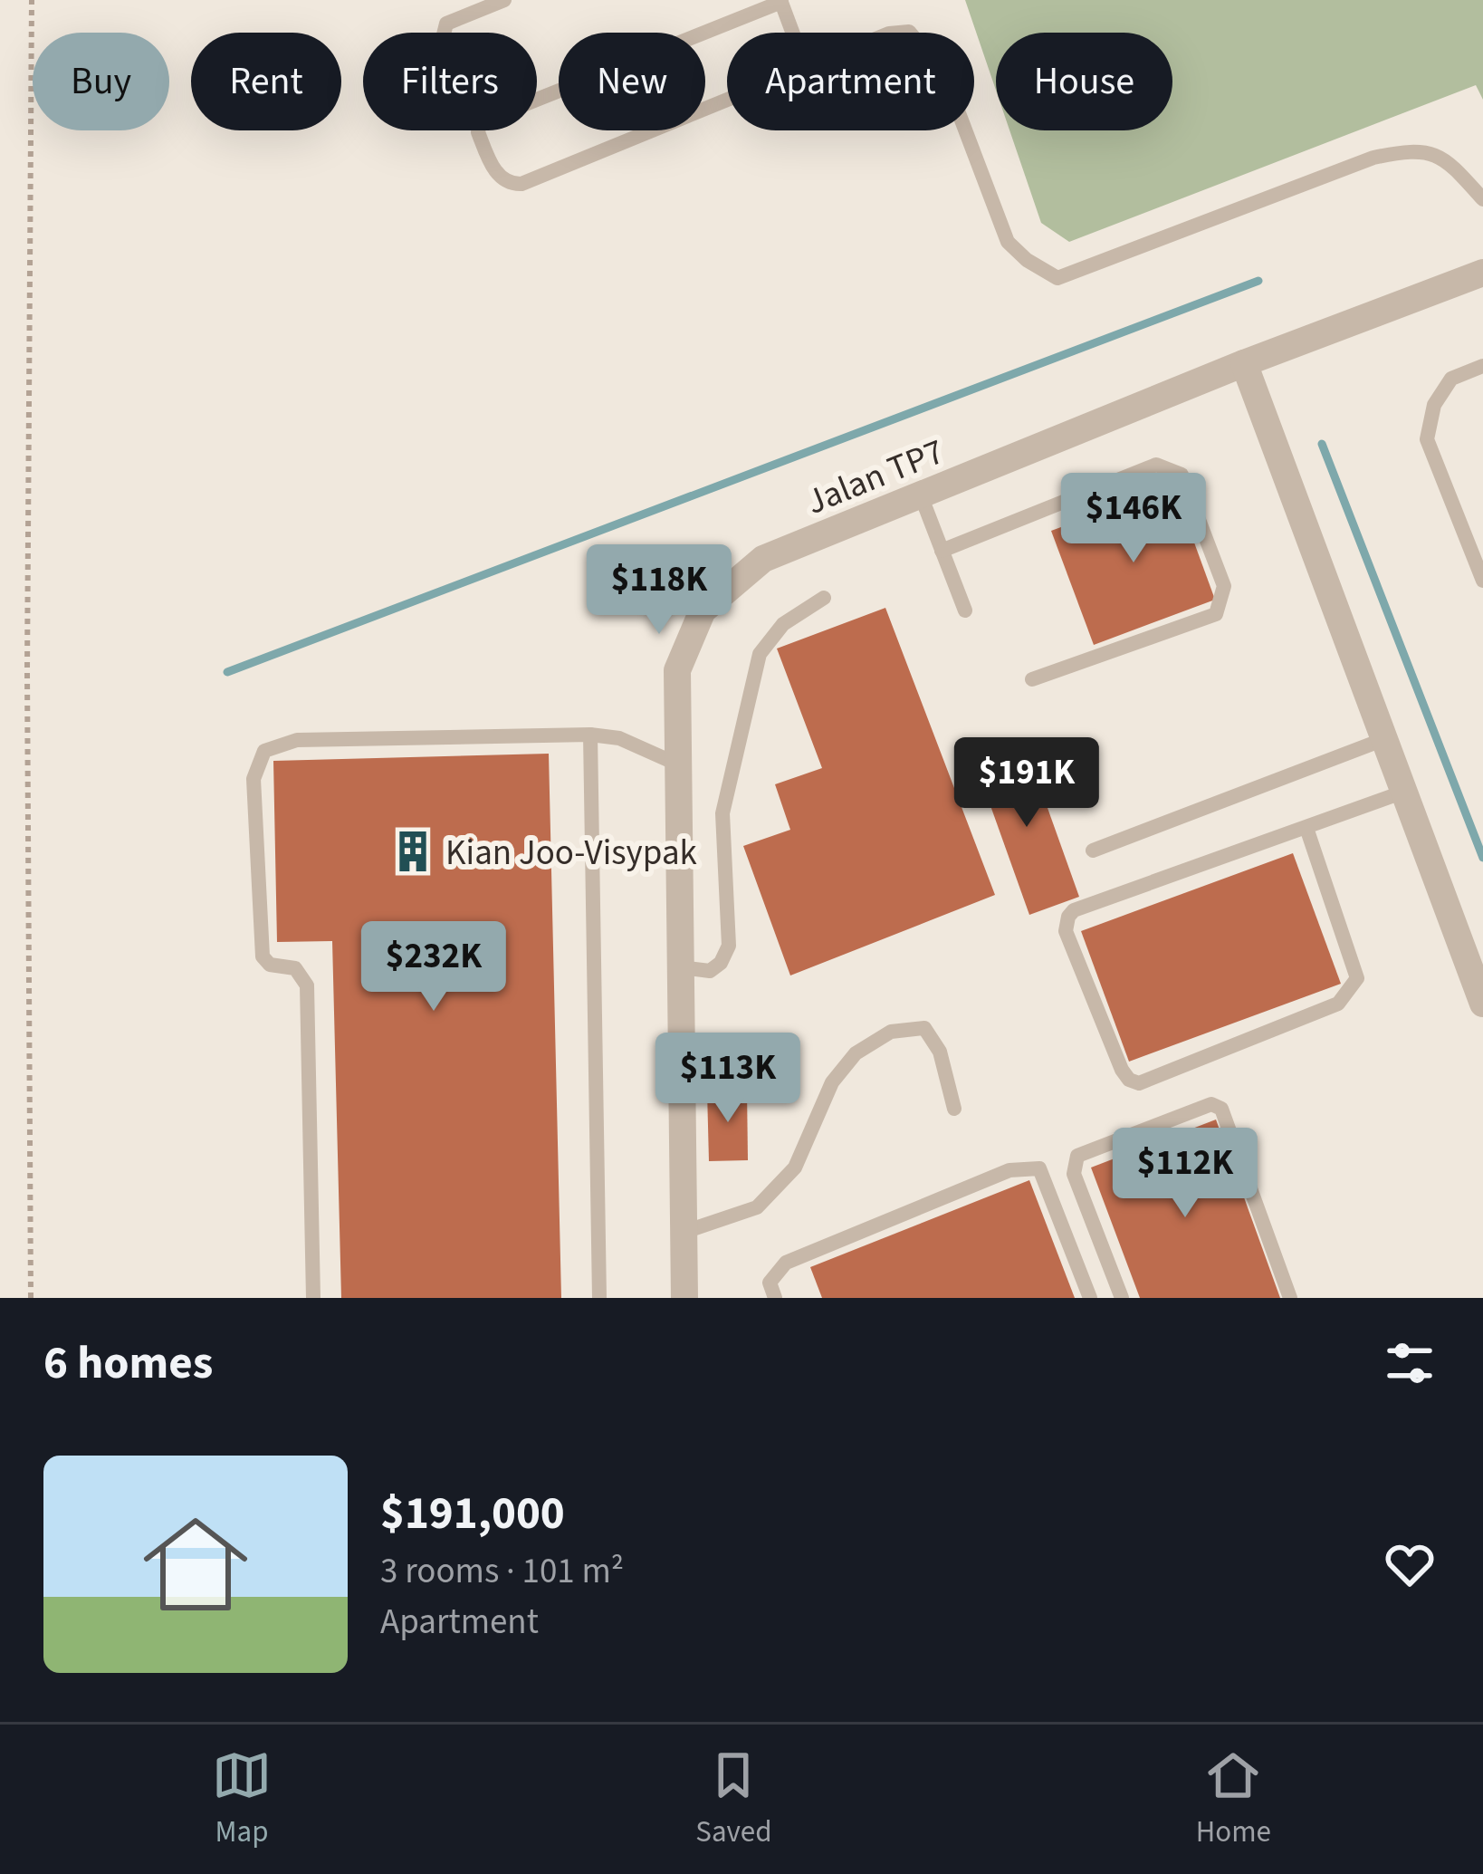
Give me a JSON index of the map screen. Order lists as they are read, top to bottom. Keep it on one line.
{"streets":{"street":["Jalan TP7"]},"places":{"building":["Kian Joo-Visypak"]},"page":{"chip":["Buy","Rent","Filters","New","Apartment","House"],"price":["$146K","$118K","$191K","$232K","$113K","$112K"],"heading":"6 homes","list":[{"name":"$191,000","note":"3 rooms · 101 m² · Apartment"}],"tabs":["Map","Saved","Home"]}}
